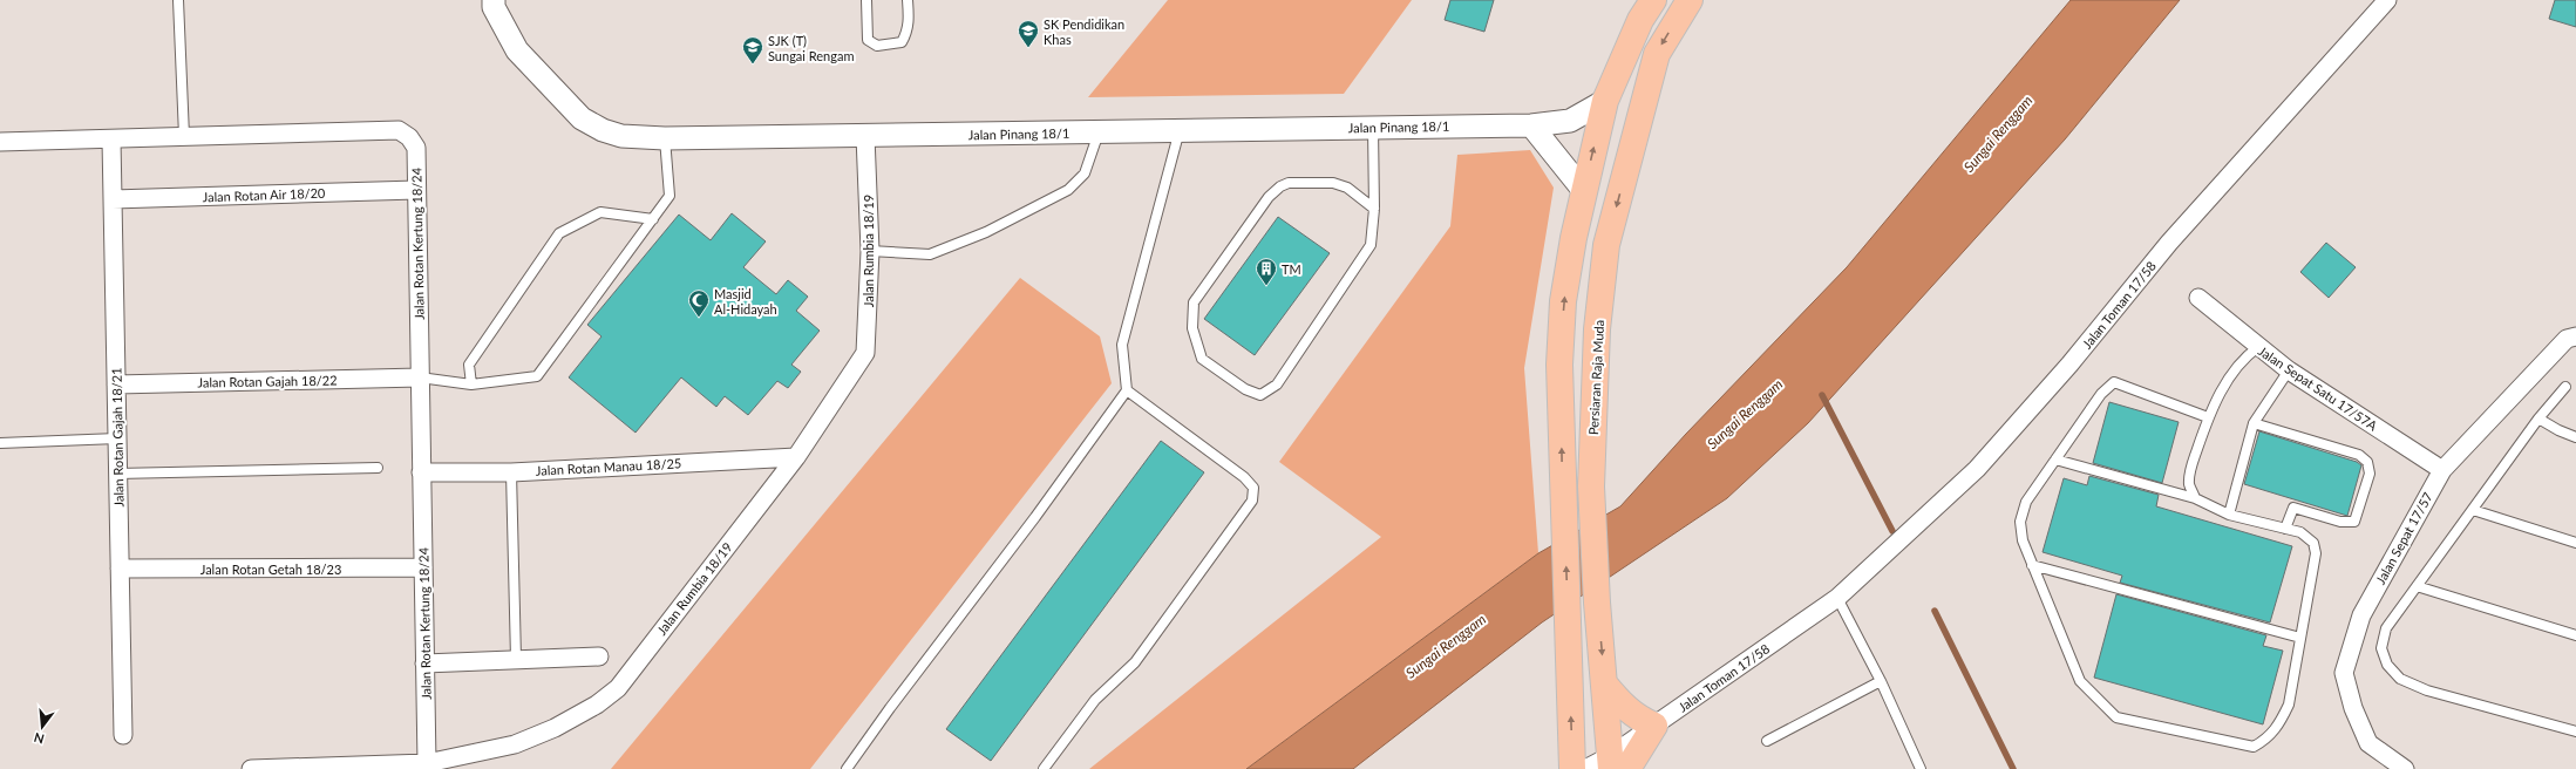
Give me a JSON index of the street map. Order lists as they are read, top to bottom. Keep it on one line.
{"streets":{"main road":["Persiaran Raja Muda"],"street":["Jalan Pinang 18/1","Jalan Rotan Air 18/20","Jalan Rotan Kertung 18/24","Jalan Rumbia 18/19","Jalan Toman 17/58","Jalan Rotan Gajah 18/22","Jalan Sepat Satu 17/57A","Jalan Rotan Gajah 18/21","Jalan Rotan Manau 18/25","Jalan Sepat 17/57","Jalan Rotan Getah 18/23"]},"crossings":[["Jalan Pinang 18/1","Jalan Rumbia 18/19"],["Jalan Rotan Air 18/20","Jalan Rotan Kertung 18/24"],["Jalan Rotan Air 18/20","Jalan Rotan Gajah 18/21"],["Jalan Rotan Kertung 18/24","Jalan Rumbia 18/19"],["Jalan Rotan Kertung 18/24","Jalan Rotan Gajah 18/22"],["Jalan Rotan Kertung 18/24","Jalan Rotan Gajah 18/21"],["Jalan Rotan Kertung 18/24","Jalan Rotan Manau 18/25"],["Jalan Rotan Kertung 18/24","Jalan Rotan Getah 18/23"],["Jalan Rumbia 18/19","Jalan Rotan Manau 18/25"],["Jalan Rotan Gajah 18/22","Jalan Rotan Gajah 18/21"],["Jalan Sepat Satu 17/57A","Jalan Sepat 17/57"],["Jalan Rotan Gajah 18/21","Jalan Rotan Getah 18/23"]],"water":["Sungai Renggam"],"places":{"school or university":["SK Pendidikan Khas","SJK (T) Sungai Rengam"],"building":["TM"],"mosque":["Masjid Al-Hidayah"]},"north":"bottom"}
